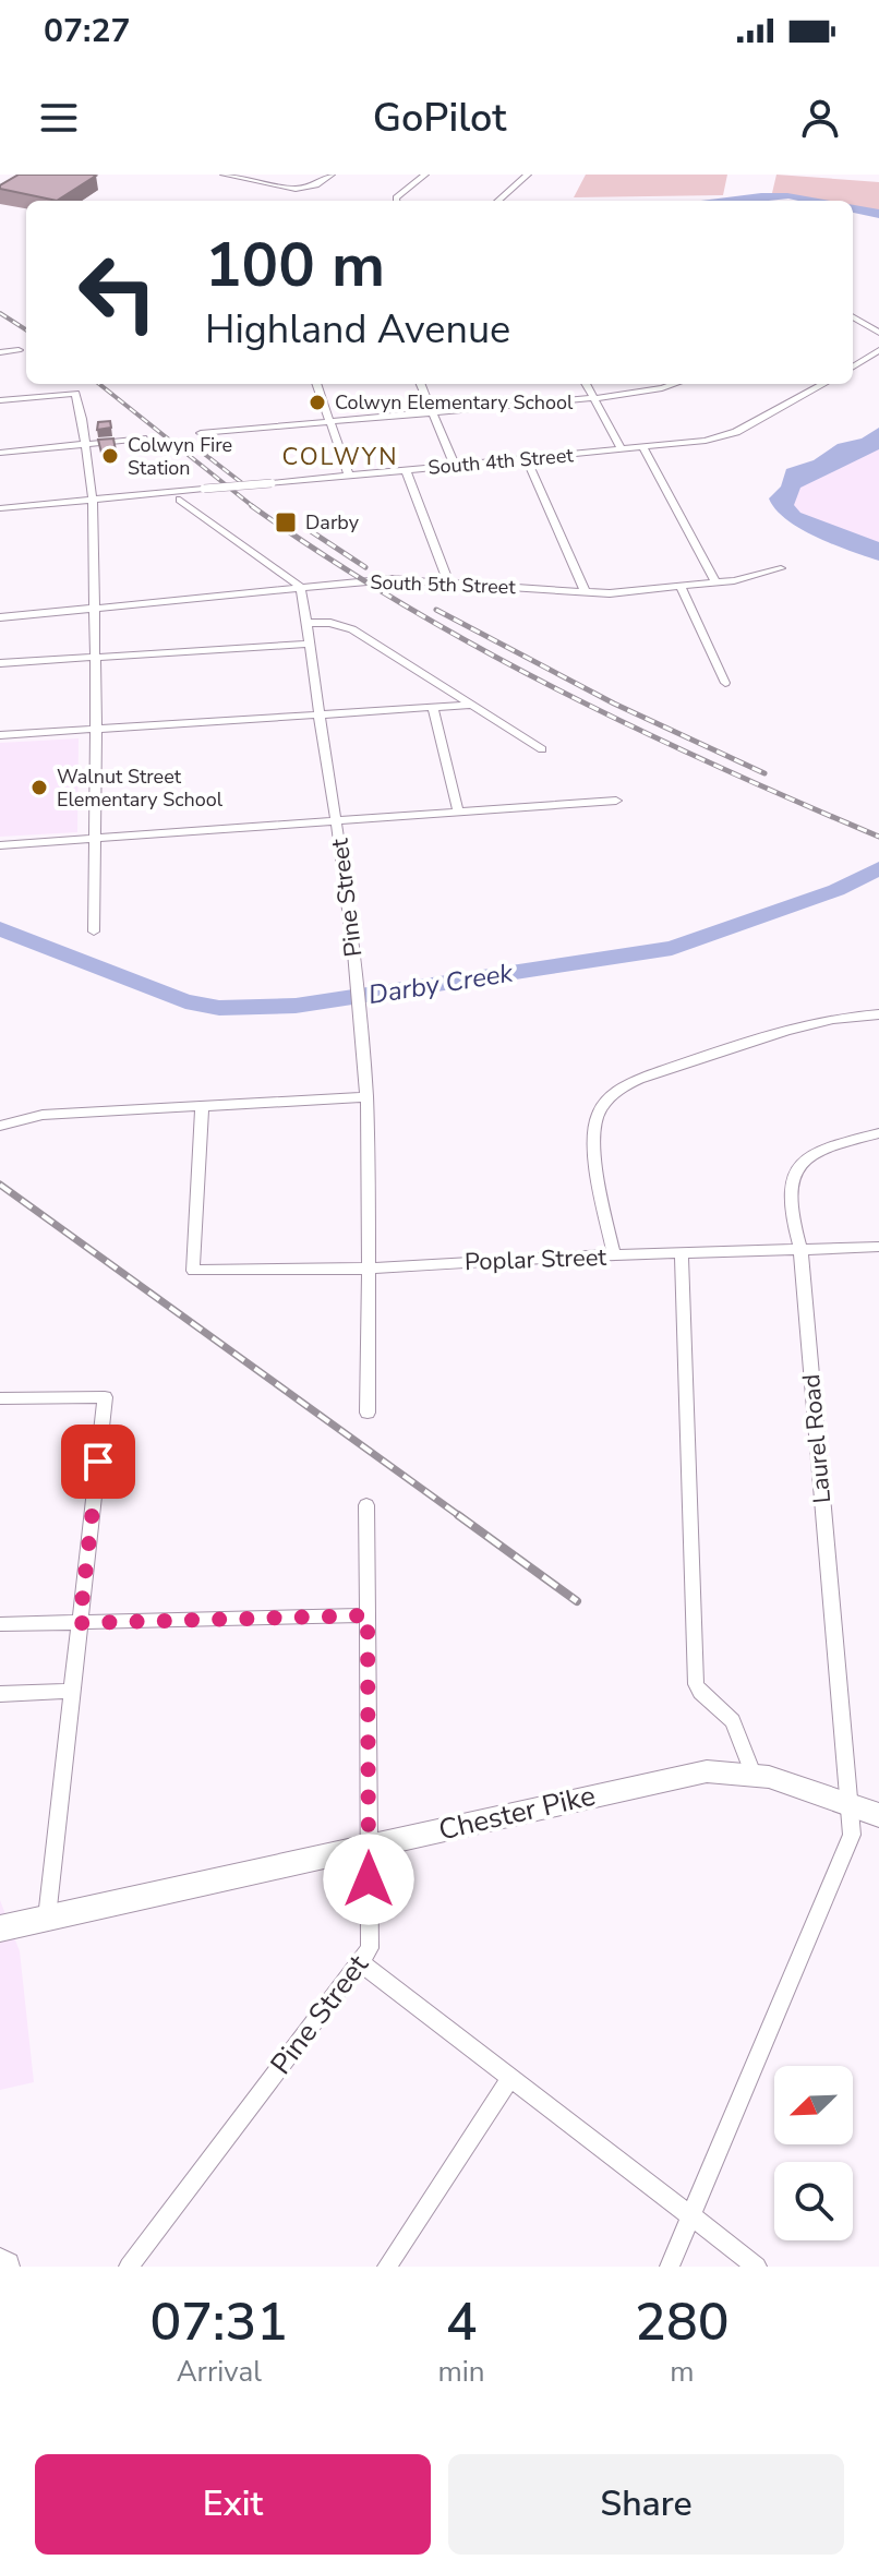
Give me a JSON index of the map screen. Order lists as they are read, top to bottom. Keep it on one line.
{"streets":{"main road":["Chester Pike"],"street":["South 4th Street","South 5th Street","Pine Street","Poplar Street","Laurel Road"]},"crossings":[["South 5th Street","Pine Street"],["Pine Street","Poplar Street"],["Pine Street","Chester Pike"],["Poplar Street","Laurel Road"],["Laurel Road","Chester Pike"]],"districts":["COLWYN"],"water":["Darby Creek"],"places":{"other":["Colwyn Elementary School","Colwyn Fire Station","Walnut Street Elementary School"],"transit":["Darby"]},"north":"bottom left","page":{"status":"07:27","header":"GoPilot","turn":["100 m","Highland Avenue"],"eta":["07:31","Arrival","4","min","280","m"],"buttons":["Exit","Share"]}}
